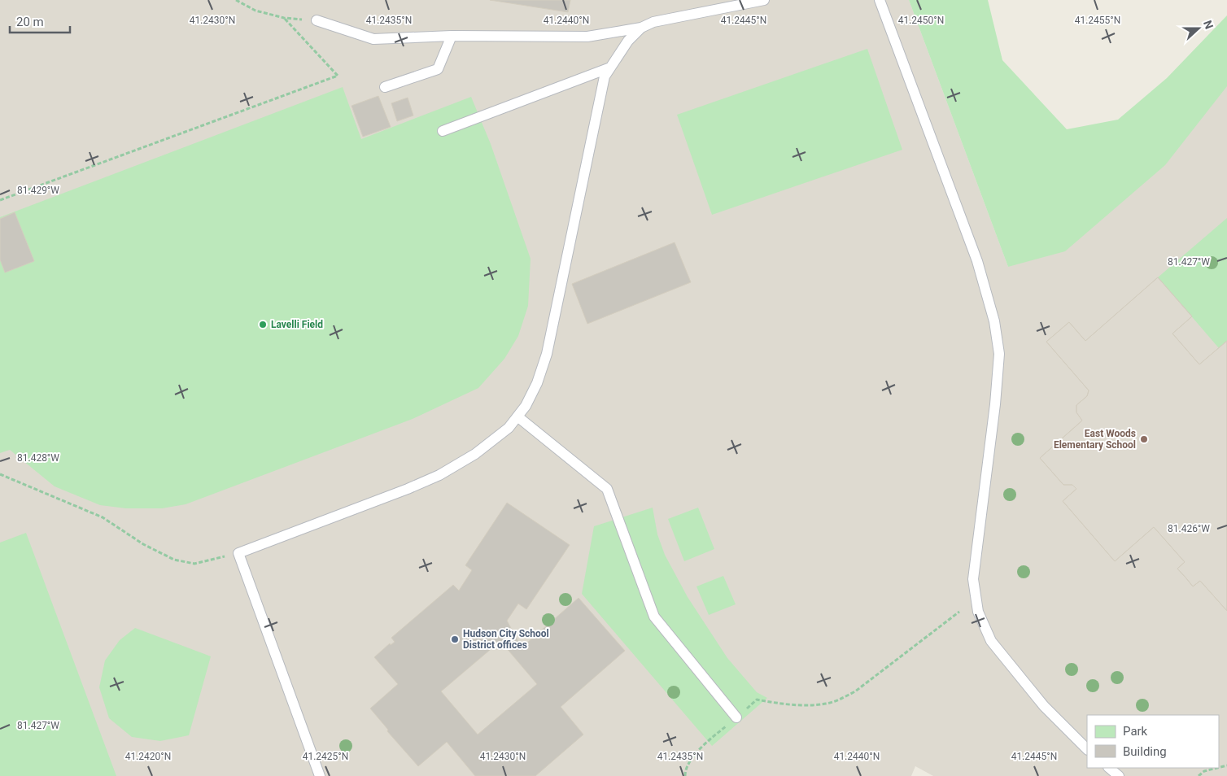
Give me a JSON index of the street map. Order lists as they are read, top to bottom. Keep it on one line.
{"places":["Lavelli Field","East Woods Elementary School","Hudson City School District offices"],"legend":["Park","Building"],"scale_bar":"20 m","north":"right","coordinates":["41.2445°N","41.2450°N","41.2430°N","41.2435°N","41.2440°N","41.2455°N","81.429°W","81.427°W","81.428°W","81.426°W","41.2420°N","41.2425°N"]}
